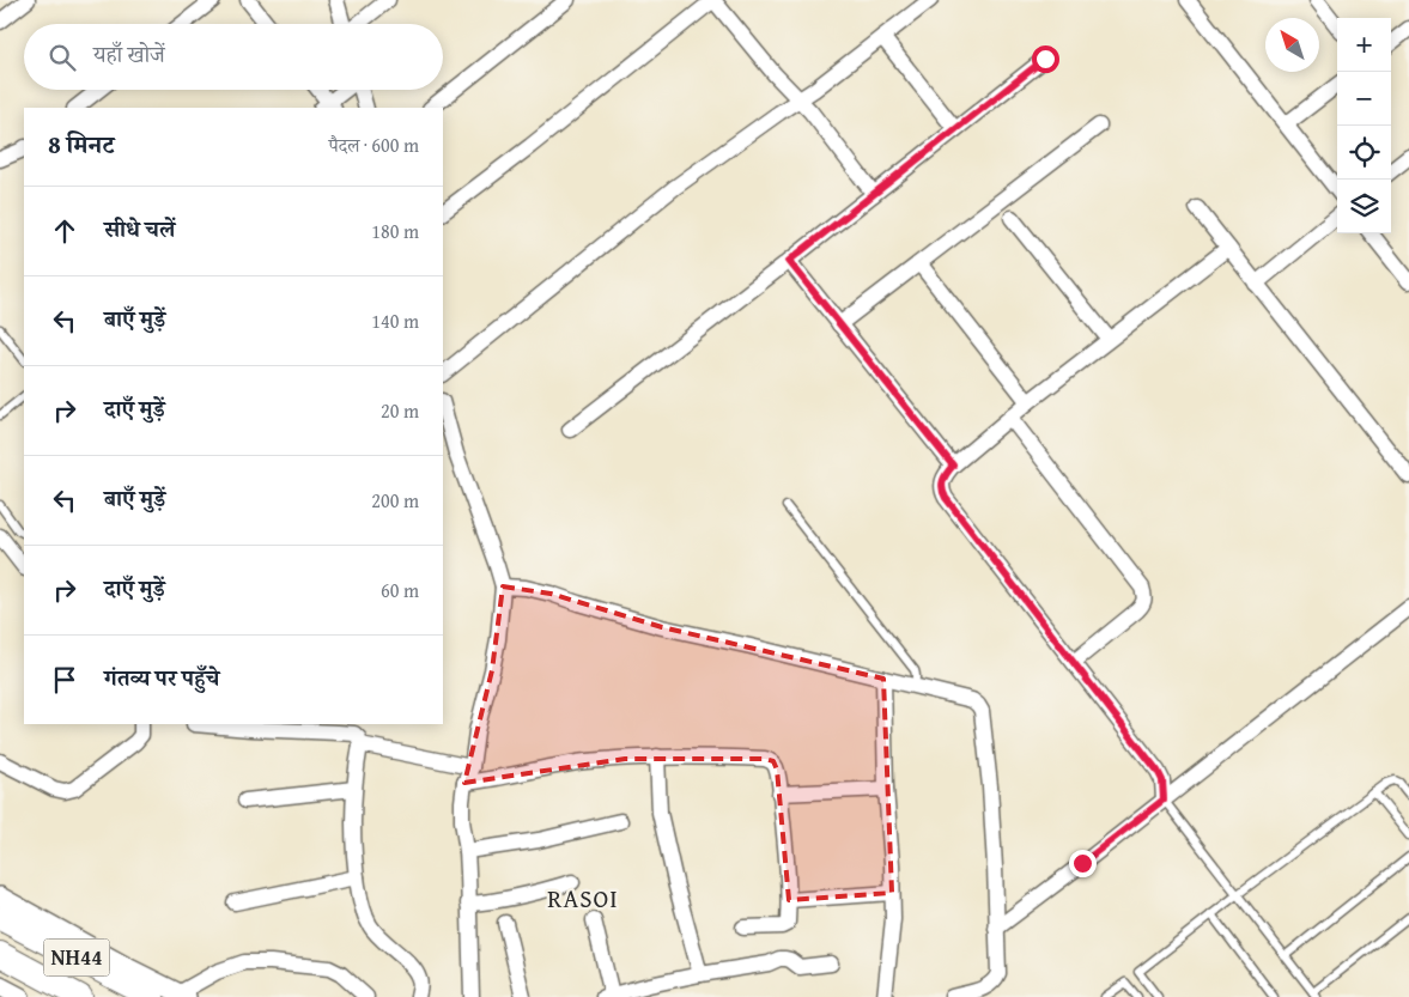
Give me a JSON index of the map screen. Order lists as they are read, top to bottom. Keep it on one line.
{"streets":{"highway":["NH44"]},"districts":["RASOI"],"north":"top left","page":{"map_buttons":["+","−"],"search":"यहाँ खोजें","heading":["8 मिनट","पैदल · 600 m"],"list":[["सीधे चलें","180 m"],["बाएँ मुड़ें","140 m"],["दाएँ मुड़ें","20 m"],["बाएँ मुड़ें","200 m"],["दाएँ मुड़ें","60 m"],"गंतव्य पर पहुँचे"]}}
